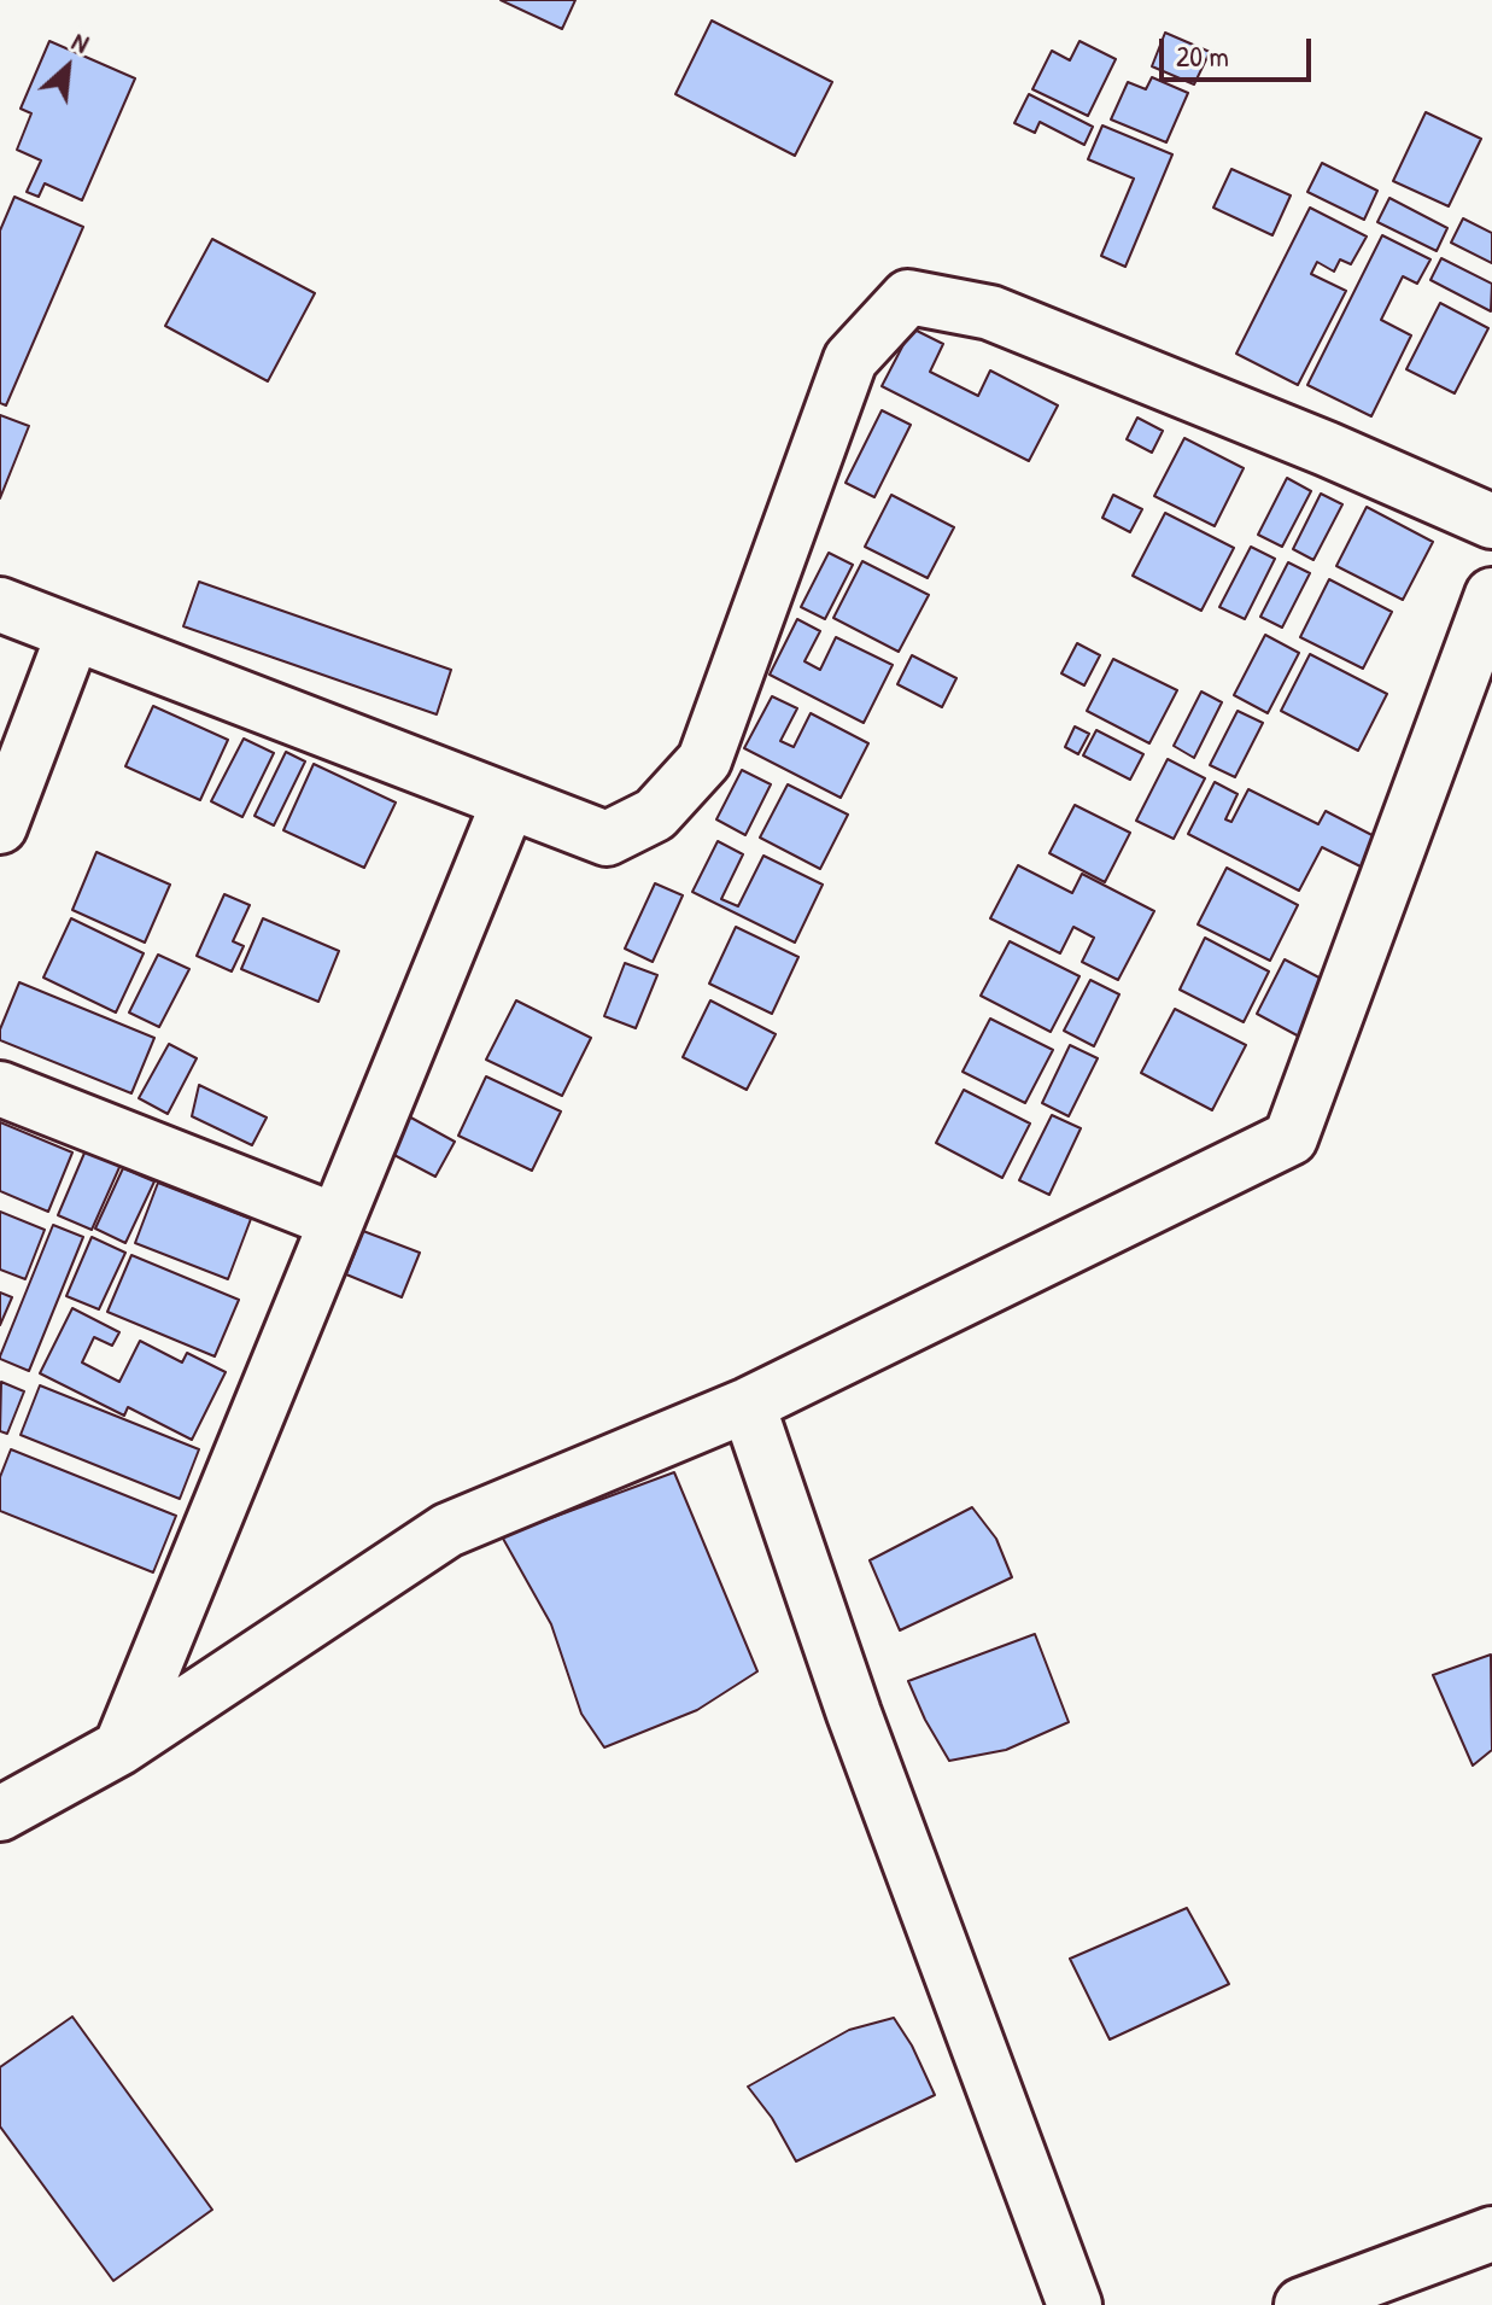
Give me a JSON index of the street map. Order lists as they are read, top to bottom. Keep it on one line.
{"scale_bar":"20 m","north":"top right"}
